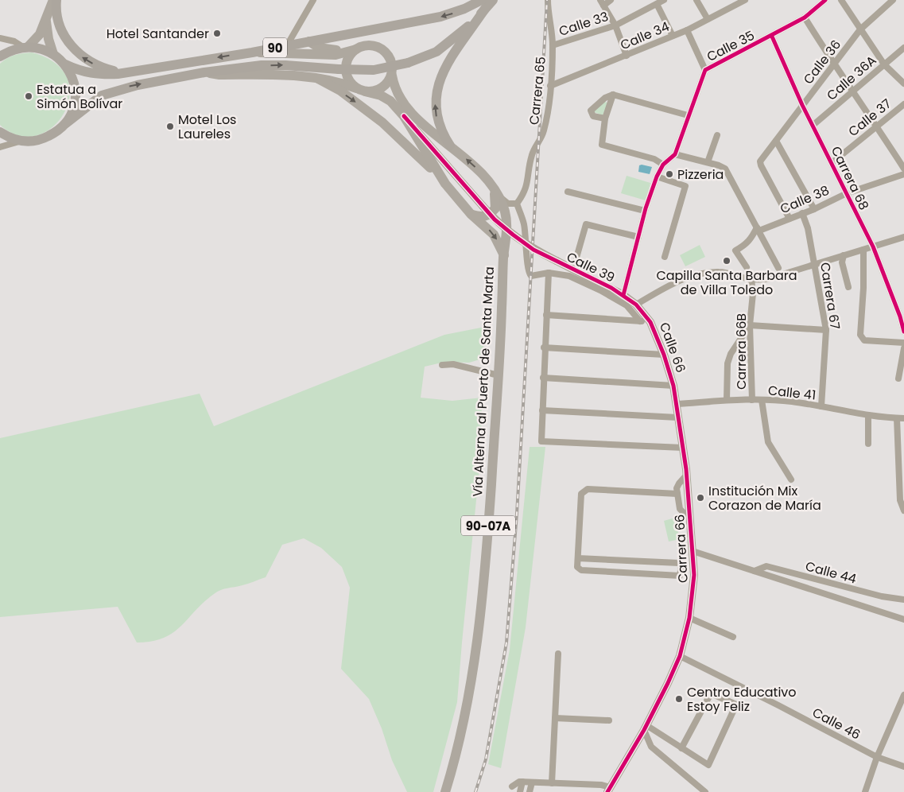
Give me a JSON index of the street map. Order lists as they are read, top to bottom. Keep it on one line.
{"streets":{"highway":["90"],"main road":["Vía Alterna al Puerto de Santa Marta","90-07A"],"street":["Calle 33","Calle 34","Calle 35","Calle 36","Calle 36A","Carrera 65","Calle 37","Carrera 68","Calle 38","Calle 39","Carrera 67","Calle 66","Carrera 66B","Calle 41","Carrera 66","Calle 44","Calle 46"]},"crossings":[["Calle 33","Carrera 65"],["Calle 34","Carrera 65"],["Calle 35","Carrera 68"],["90","Vía Alterna al Puerto de Santa Marta"],["Calle 36","Carrera 68"],["Calle 36","Calle 38"],["Calle 36A","Carrera 68"],["Calle 37","Carrera 68"],["Carrera 68","Calle 38"],["Calle 38","Carrera 67"],["Calle 39","Calle 66"],["Calle 39","Vía Alterna al Puerto de Santa Marta"],["Carrera 67","Calle 41"],["Calle 66","Calle 41"],["Calle 66","Carrera 66"],["Carrera 66B","Calle 41"],["Calle 41","Carrera 66"],["Carrera 66","Calle 46"]],"places":["Hotel Santander","Estatua a Simón Bolívar","Motel Los Laureles","Pizzeria","Capilla Santa Barbara de Villa Toledo","Institución Mix Corazon de María","Centro Educativo Estoy Feliz"]}
